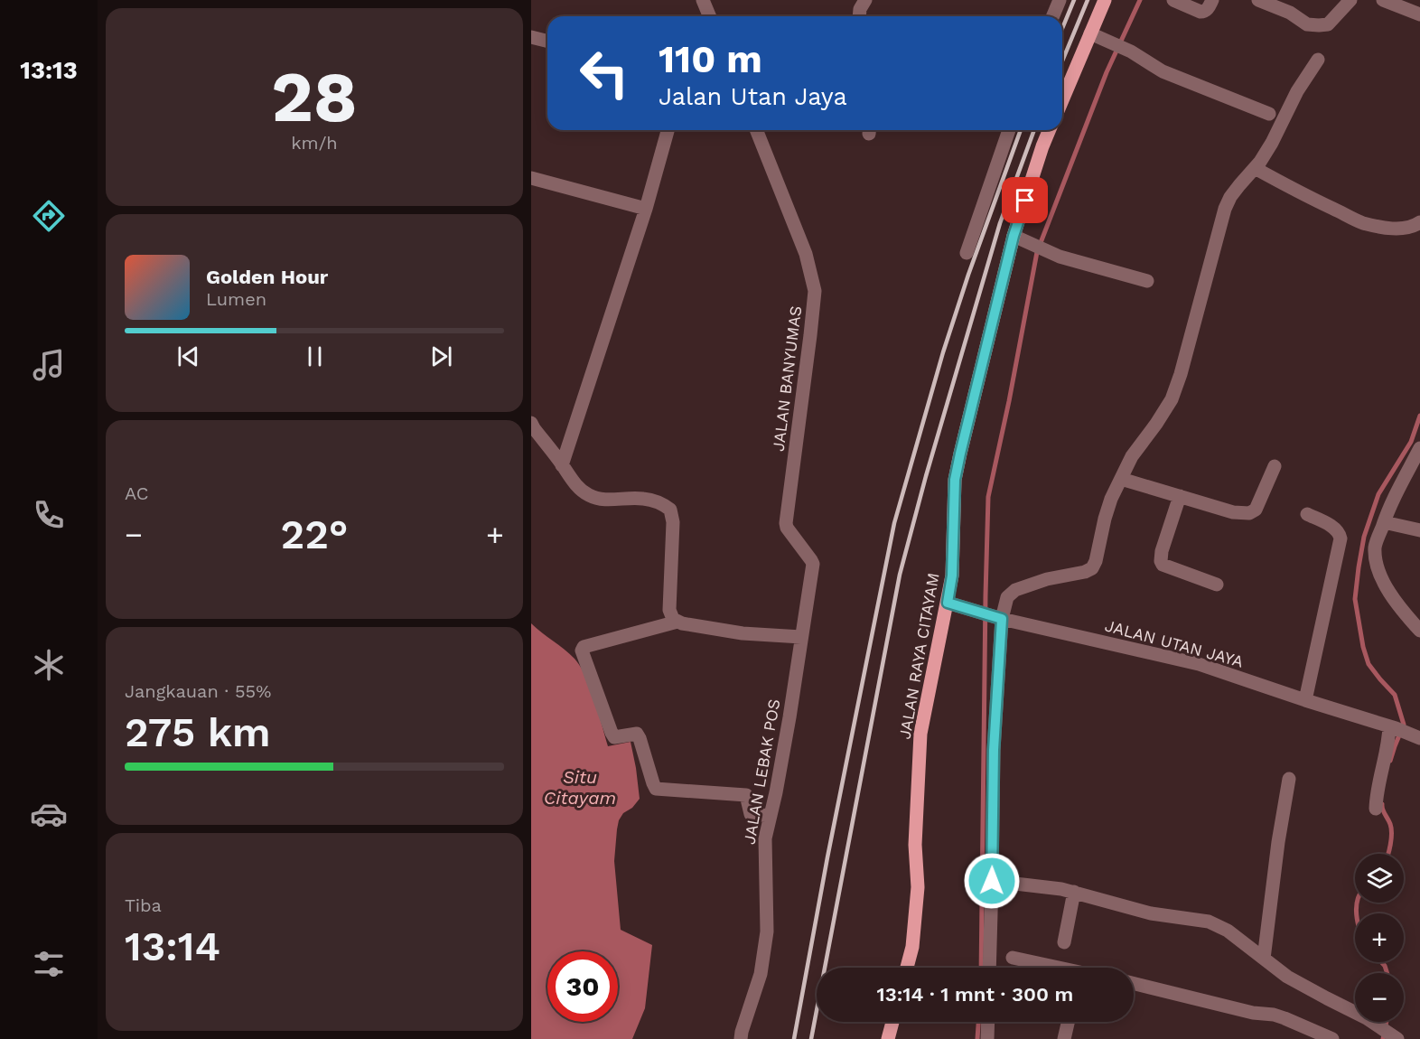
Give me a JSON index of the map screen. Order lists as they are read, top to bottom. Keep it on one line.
{"streets":{"main road":["JALAN RAYA CITAYAM"],"street":["JALAN BANYUMAS","JALAN UTAN JAYA","JALAN LEBAK POS"]},"crossings":[["JALAN BANYUMAS","JALAN LEBAK POS"],["JALAN UTAN JAYA","JALAN RAYA CITAYAM"]],"water":["Situ Citayam"],"page":{"tabs":"13:13","tile":[["28","km/h"],"AC",["Jangkauan · 55%","275 km"],["Tiba","13:14"]],"turn":["110 m","Jalan Utan Jaya"],"song":["Golden Hour","Lumen"],"heat":["−","22°","+"],"map_buttons":["+","−"],"limit":"30","trip":"13:14 · 1 mnt · 300 m"}}
